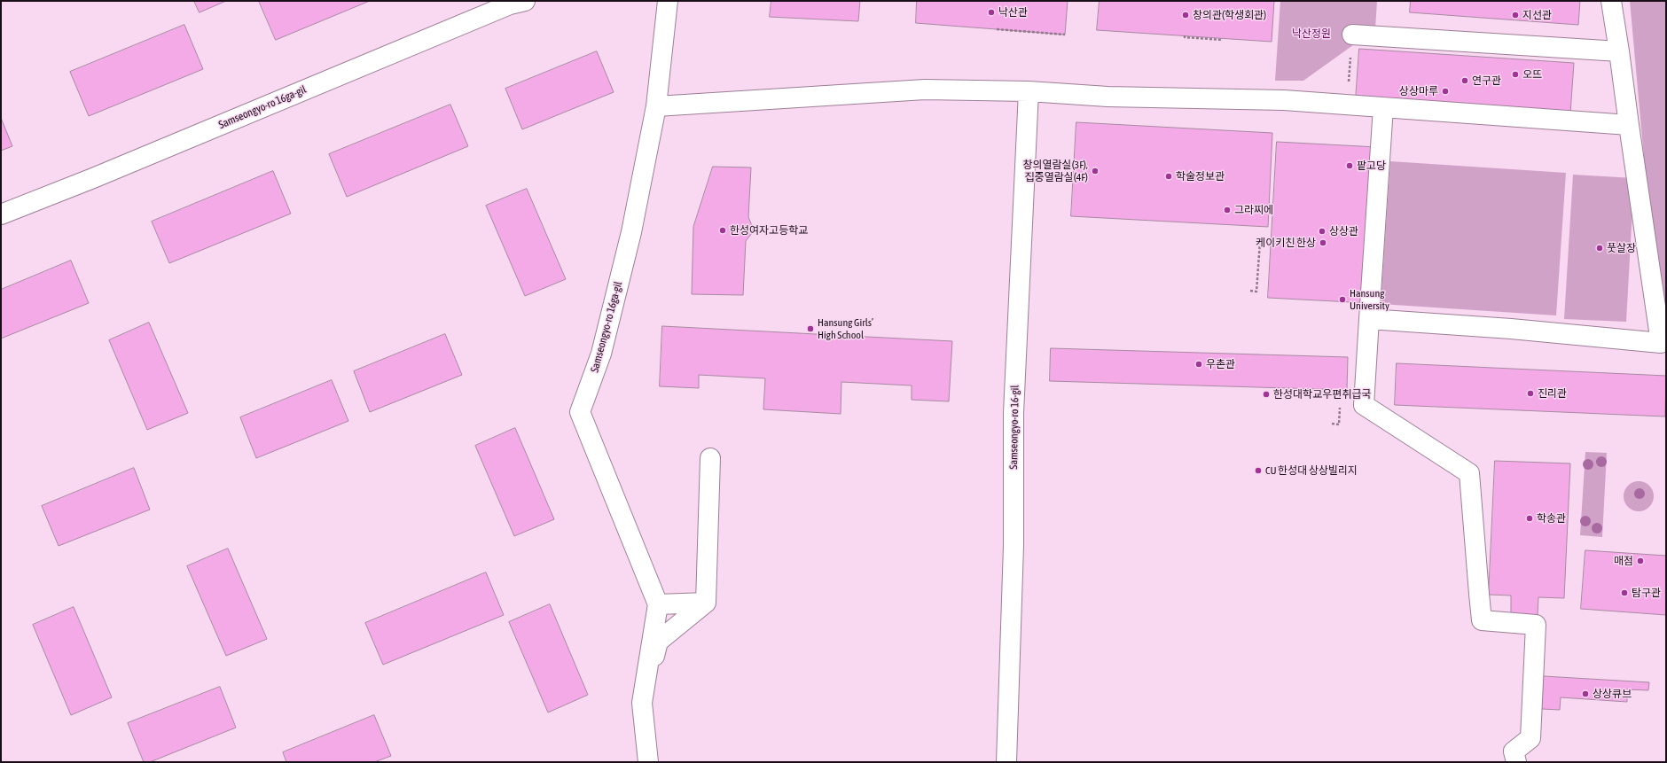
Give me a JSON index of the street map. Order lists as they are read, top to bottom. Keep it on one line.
{"streets":{"street":["Samseongyo-ro 16ga-gil","Samseongyo-ro 16-gil"]},"parks":["낙산정원"],"places":["낙산관","창의관(학생회관)","지선관","오뜨","연구관","상상마루","팥고당","창의열람실(3F), 집중열람실(4F)","학술정보관","그라찌에","한성여자고등학교","상상관","케이키친 한상","풋살장","Hansung University","Hansung Girls’ High School","우촌관","진리관","한성대학교우편취급국","CU 한성대 상상빌리지","학송관","매점","탐구관","상상큐브"]}
